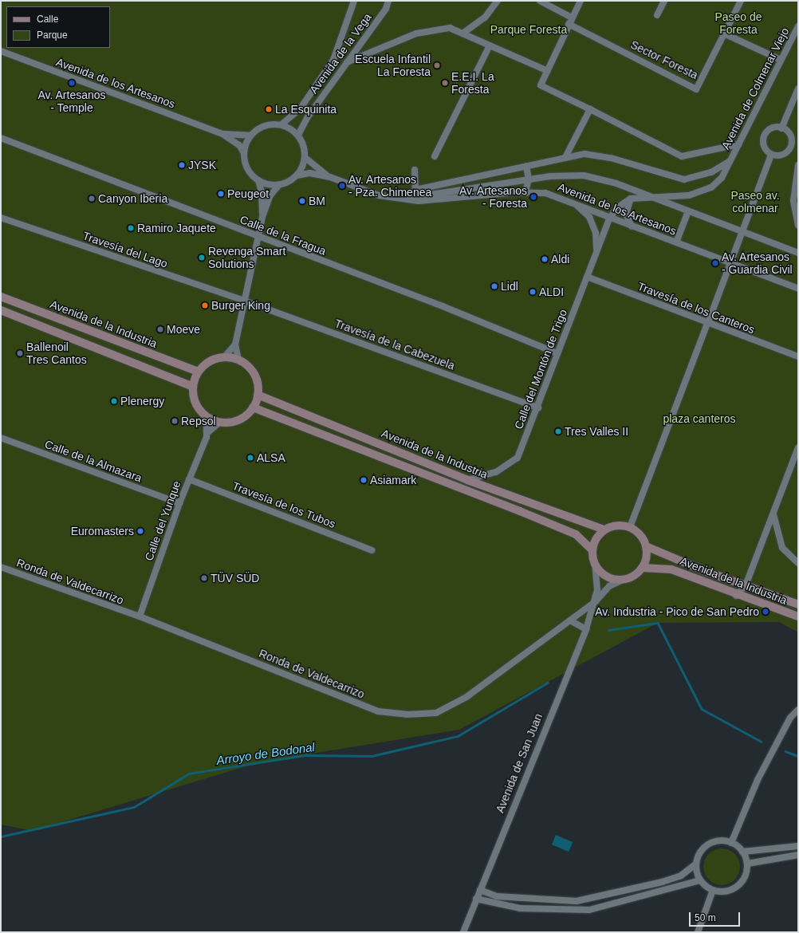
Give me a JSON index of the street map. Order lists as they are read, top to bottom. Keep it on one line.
{"streets":{"street":["Avenida de la Vega","Sector Foresta","Avenida de los Artesanos","Avenida de Colmenar Viejo","Calle de la Fragua","Travesía del Lago","Travesía de los Canteros","Avenida de la Industria","Travesía de la Cabezuela","Calle del Montón de Trigo","Calle de la Almazara","Travesía de los Tubos","Calle del Yunque","Ronda de Valdecarrizo","Avenida de San Juan"]},"crossings":[["Avenida de la Vega","Avenida de los Artesanos"],["Avenida de los Artesanos","Avenida de Colmenar Viejo"],["Avenida de los Artesanos","Calle del Montón de Trigo"],["Calle de la Fragua","Calle del Montón de Trigo"],["Travesía del Lago","Travesía de la Cabezuela"],["Travesía de los Canteros","Calle del Montón de Trigo"],["Avenida de la Industria","Calle del Montón de Trigo"],["Avenida de la Industria","Calle del Yunque"],["Avenida de la Industria","Ronda de Valdecarrizo"],["Travesía de la Cabezuela","Calle del Montón de Trigo"],["Calle de la Almazara","Calle del Yunque"],["Travesía de los Tubos","Calle del Yunque"],["Calle del Yunque","Ronda de Valdecarrizo"],["Ronda de Valdecarrizo","Avenida de San Juan"]],"water":["Arroyo de Bodonal"],"parks":["Paseo de Foresta","Parque Foresta","Paseo av. colmenar","plaza canteros"],"places":["Escuela Infantil La Foresta","Av. Artesanos - Temple","E.E.I. La Foresta","La Esquinita","JYSK","Av. Artesanos - Pza. Chimenea","Peugeot","Av. Artesanos - Foresta","Canyon Iberia","BM","Ramiro Jaquete","Revenga Smart Solutions","Aldi","Av. Artesanos - Guardia Civil","Lidl","ALDI","Burger King","Moeve","Ballenoil Tres Cantos","Plenergy","Repsol","Tres Valles II","ALSA","Asiamark","Euromasters","TÜV SÜD","Av. Industria - Pico de San Pedro"],"legend":["Calle","Parque"],"scale_bar":"50 m"}
